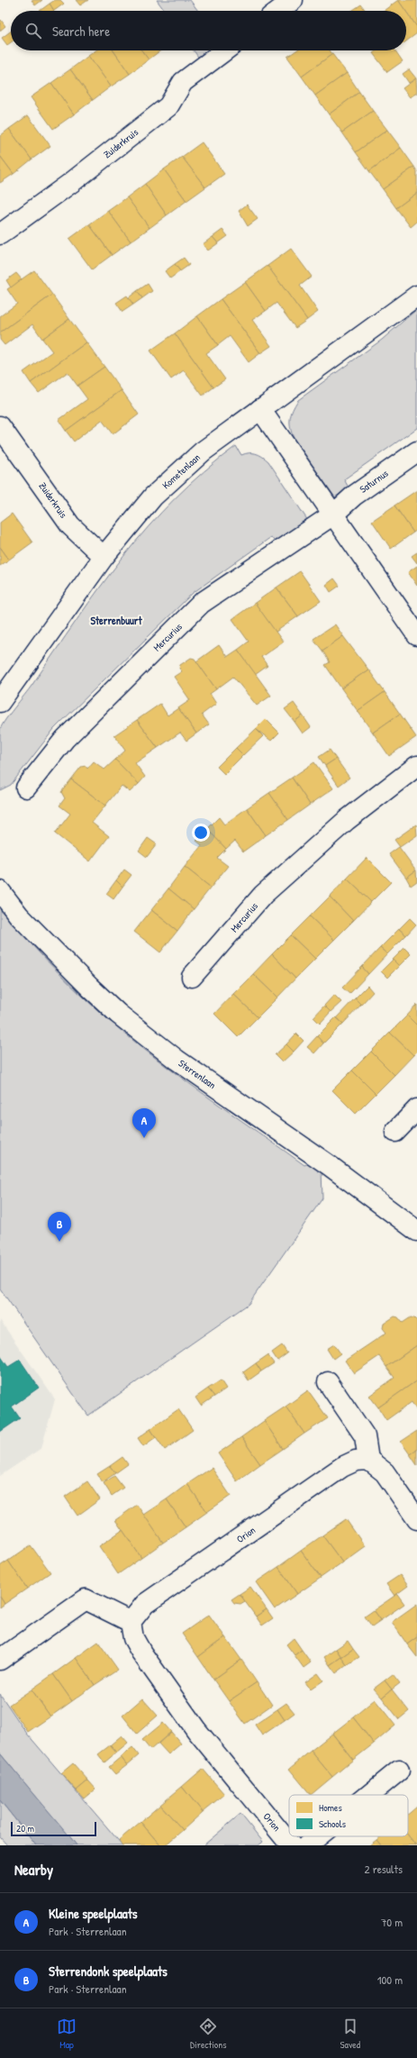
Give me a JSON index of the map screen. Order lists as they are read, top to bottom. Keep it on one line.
{"streets":{"street":["Zuiderkruis","Kometenlaan","Saturnus","Mercurius","Sterrenlaan","Orion"]},"crossings":[["Zuiderkruis","Kometenlaan"],["Saturnus","Mercurius"]],"districts":["Sterrenbuurt"],"legend":["Homes","Schools"],"scale_bar":"20 m","page":{"search":"Search here","pins":["A","B"],"scale":"20 m","heading":["Nearby","2 results"],"list":[{"mark":"A","name":"Kleine speelplaats","note":"Park · Sterrenlaan","value":"70 m"},{"mark":"B","name":"Sterrendonk speelplaats","note":"Park · Sterrenlaan","value":"100 m"}],"nav":["Map","Directions","Saved"]}}
